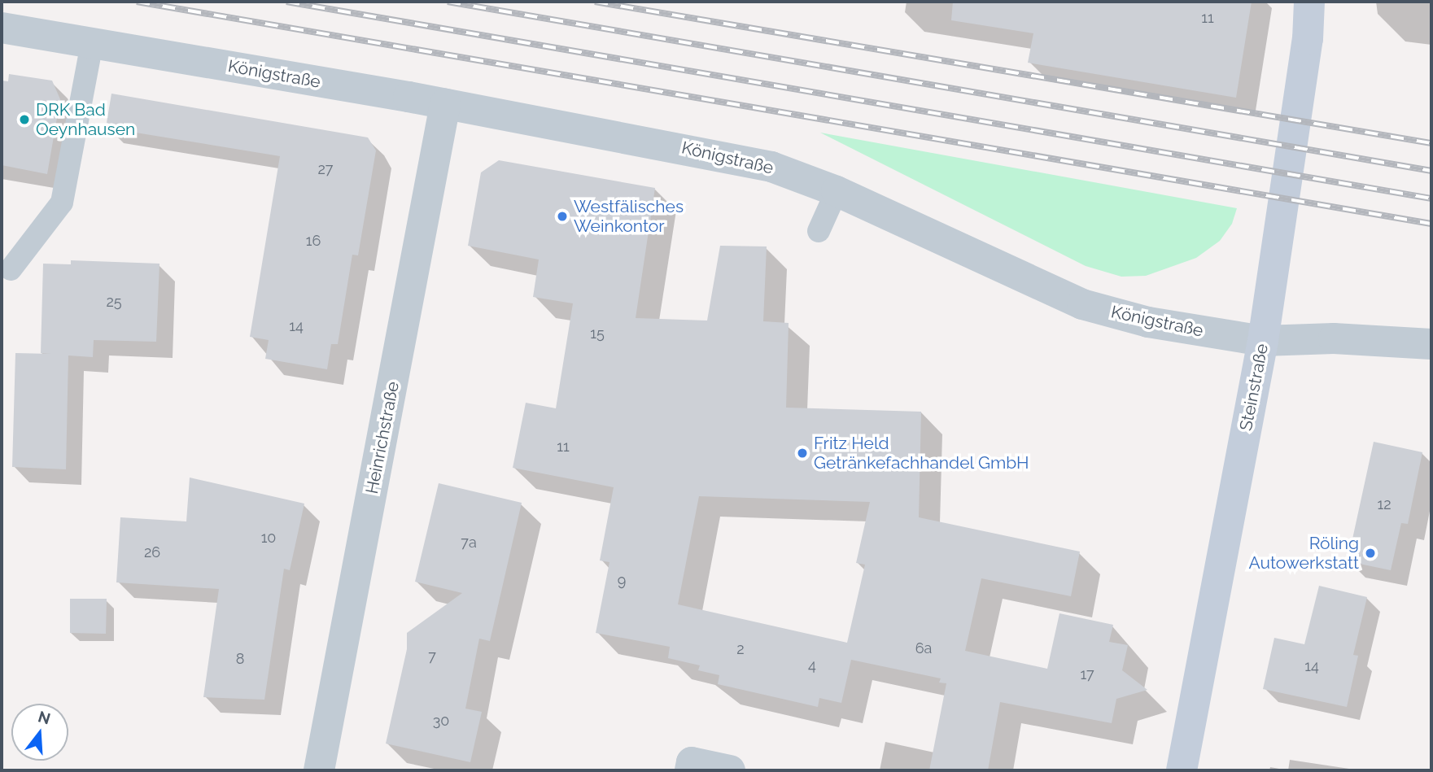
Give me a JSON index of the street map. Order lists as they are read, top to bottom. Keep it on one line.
{"streets":{"main road":["Steinstraße"],"street":["Königstraße","Heinrichstraße"]},"crossings":[["Königstraße","Steinstraße"],["Königstraße","Heinrichstraße"]],"places":["DRK Bad Oeynhausen","Westfälisches Weinkontor","Fritz Held Getränkefachhandel GmbH","Röling Autowerkstatt"],"house_numbers":["11","27","16","25","14","15","11","12","10","7a","26","9","6a","2","7","8","4","14","17","30"],"north":"top"}
